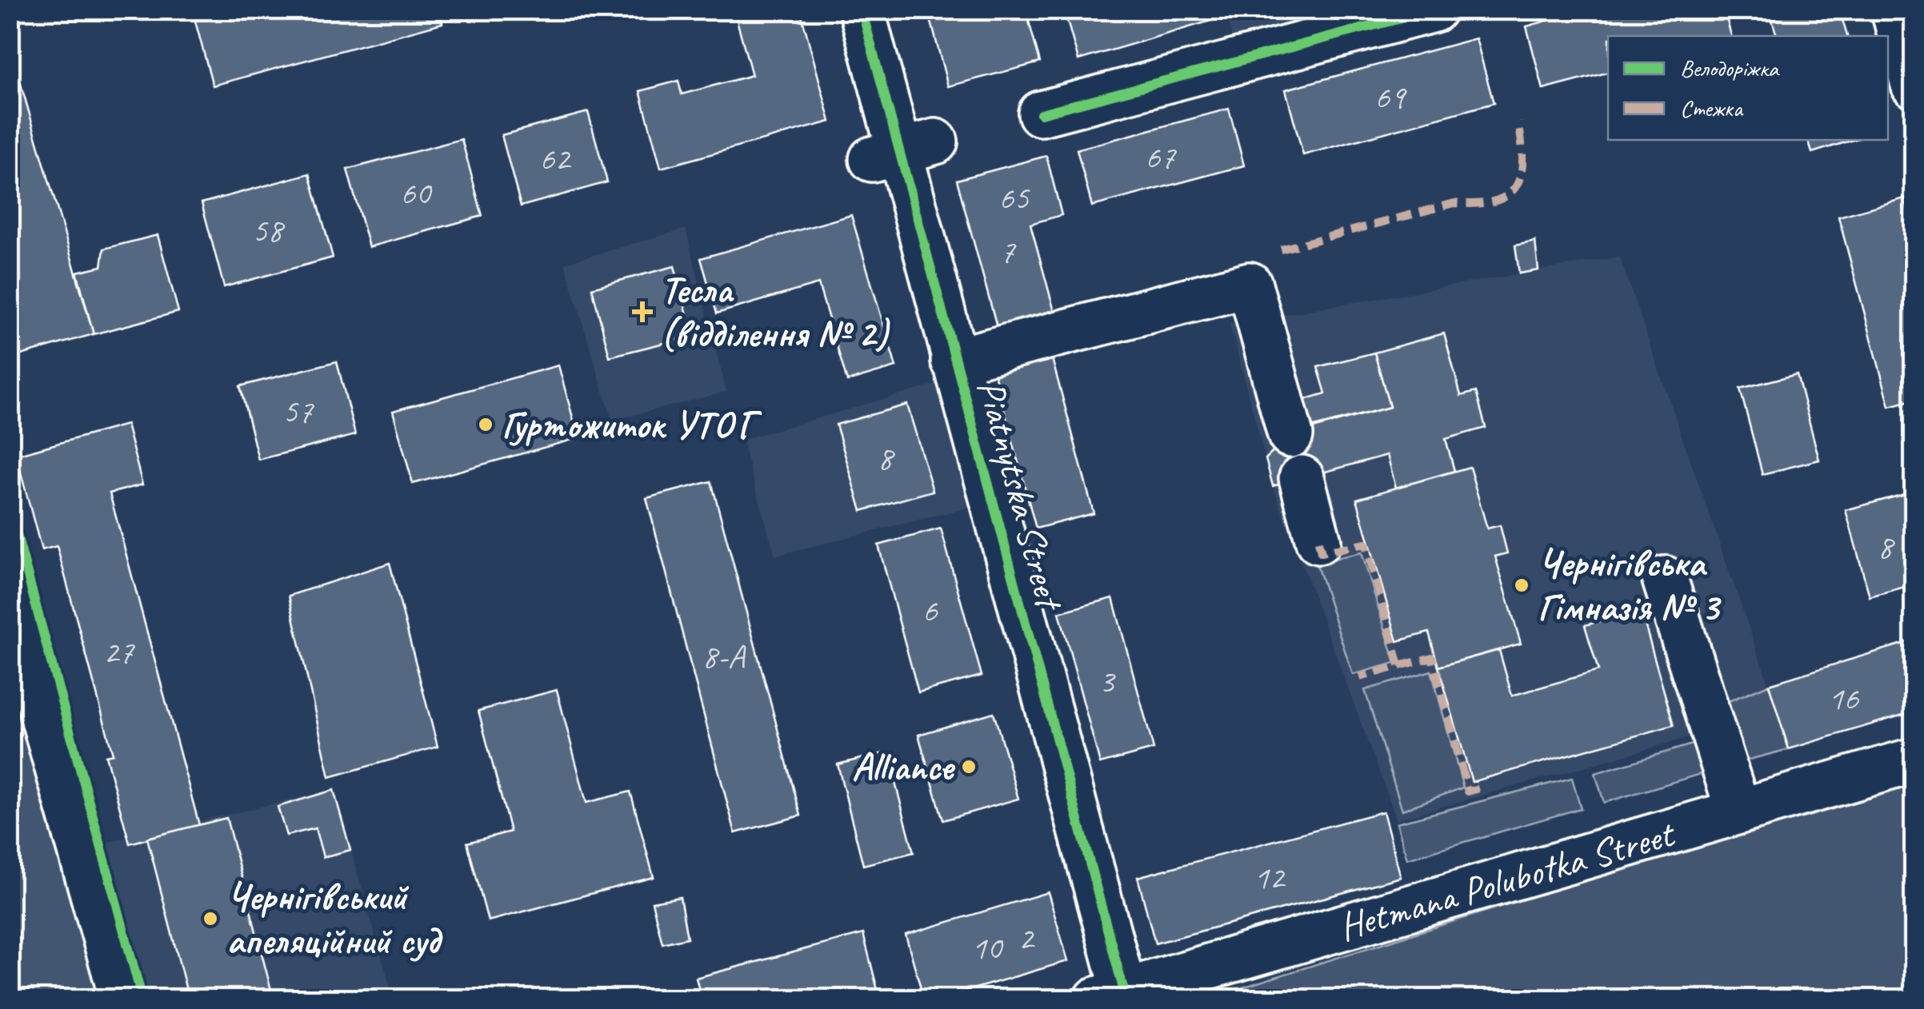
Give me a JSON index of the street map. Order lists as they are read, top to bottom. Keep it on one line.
{"streets":{"street":["Piatnytska Street","Hetmana Polubotka Street"]},"crossings":[["Piatnytska Street","Hetmana Polubotka Street"]],"places":{"health":["Тесла (відділення № 2)"],"other":["Гуртожиток УТОГ","Чернігівська Гімназія № 3","Alliance","Чернігівський апеляційний суд"]},"house_numbers":["69","67","62","60","65","58","7","57","8","8","6","27","8-А","3","16","12","2","10"],"legend":["Велодоріжка","Стежка"]}
